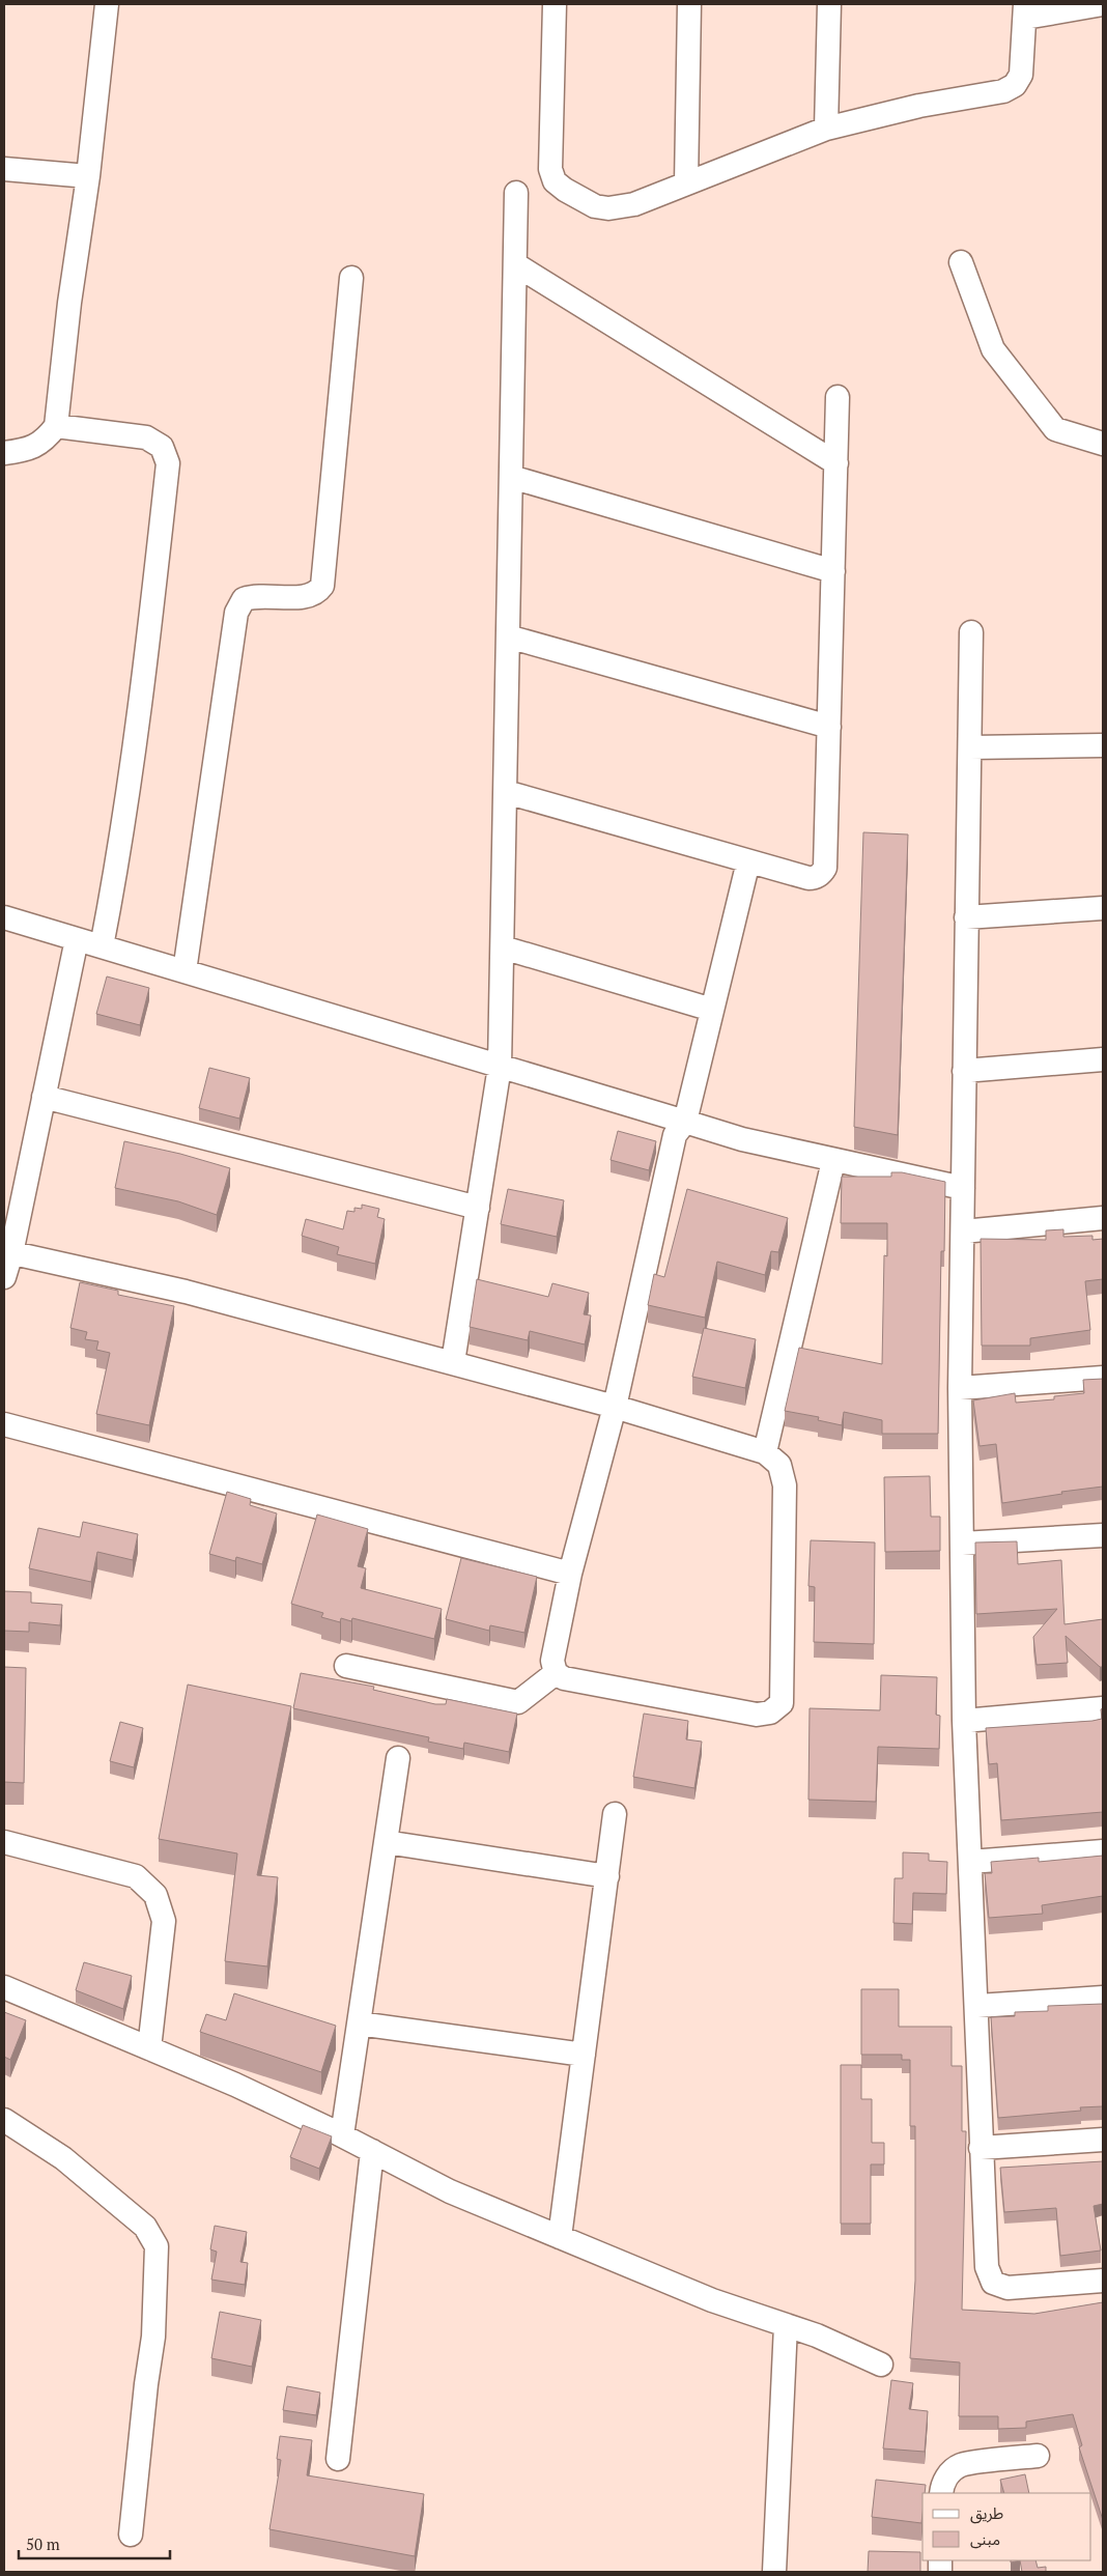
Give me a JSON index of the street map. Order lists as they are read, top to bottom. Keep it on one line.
{"legend":["طريق","مبنى"],"scale_bar":"50 m"}
